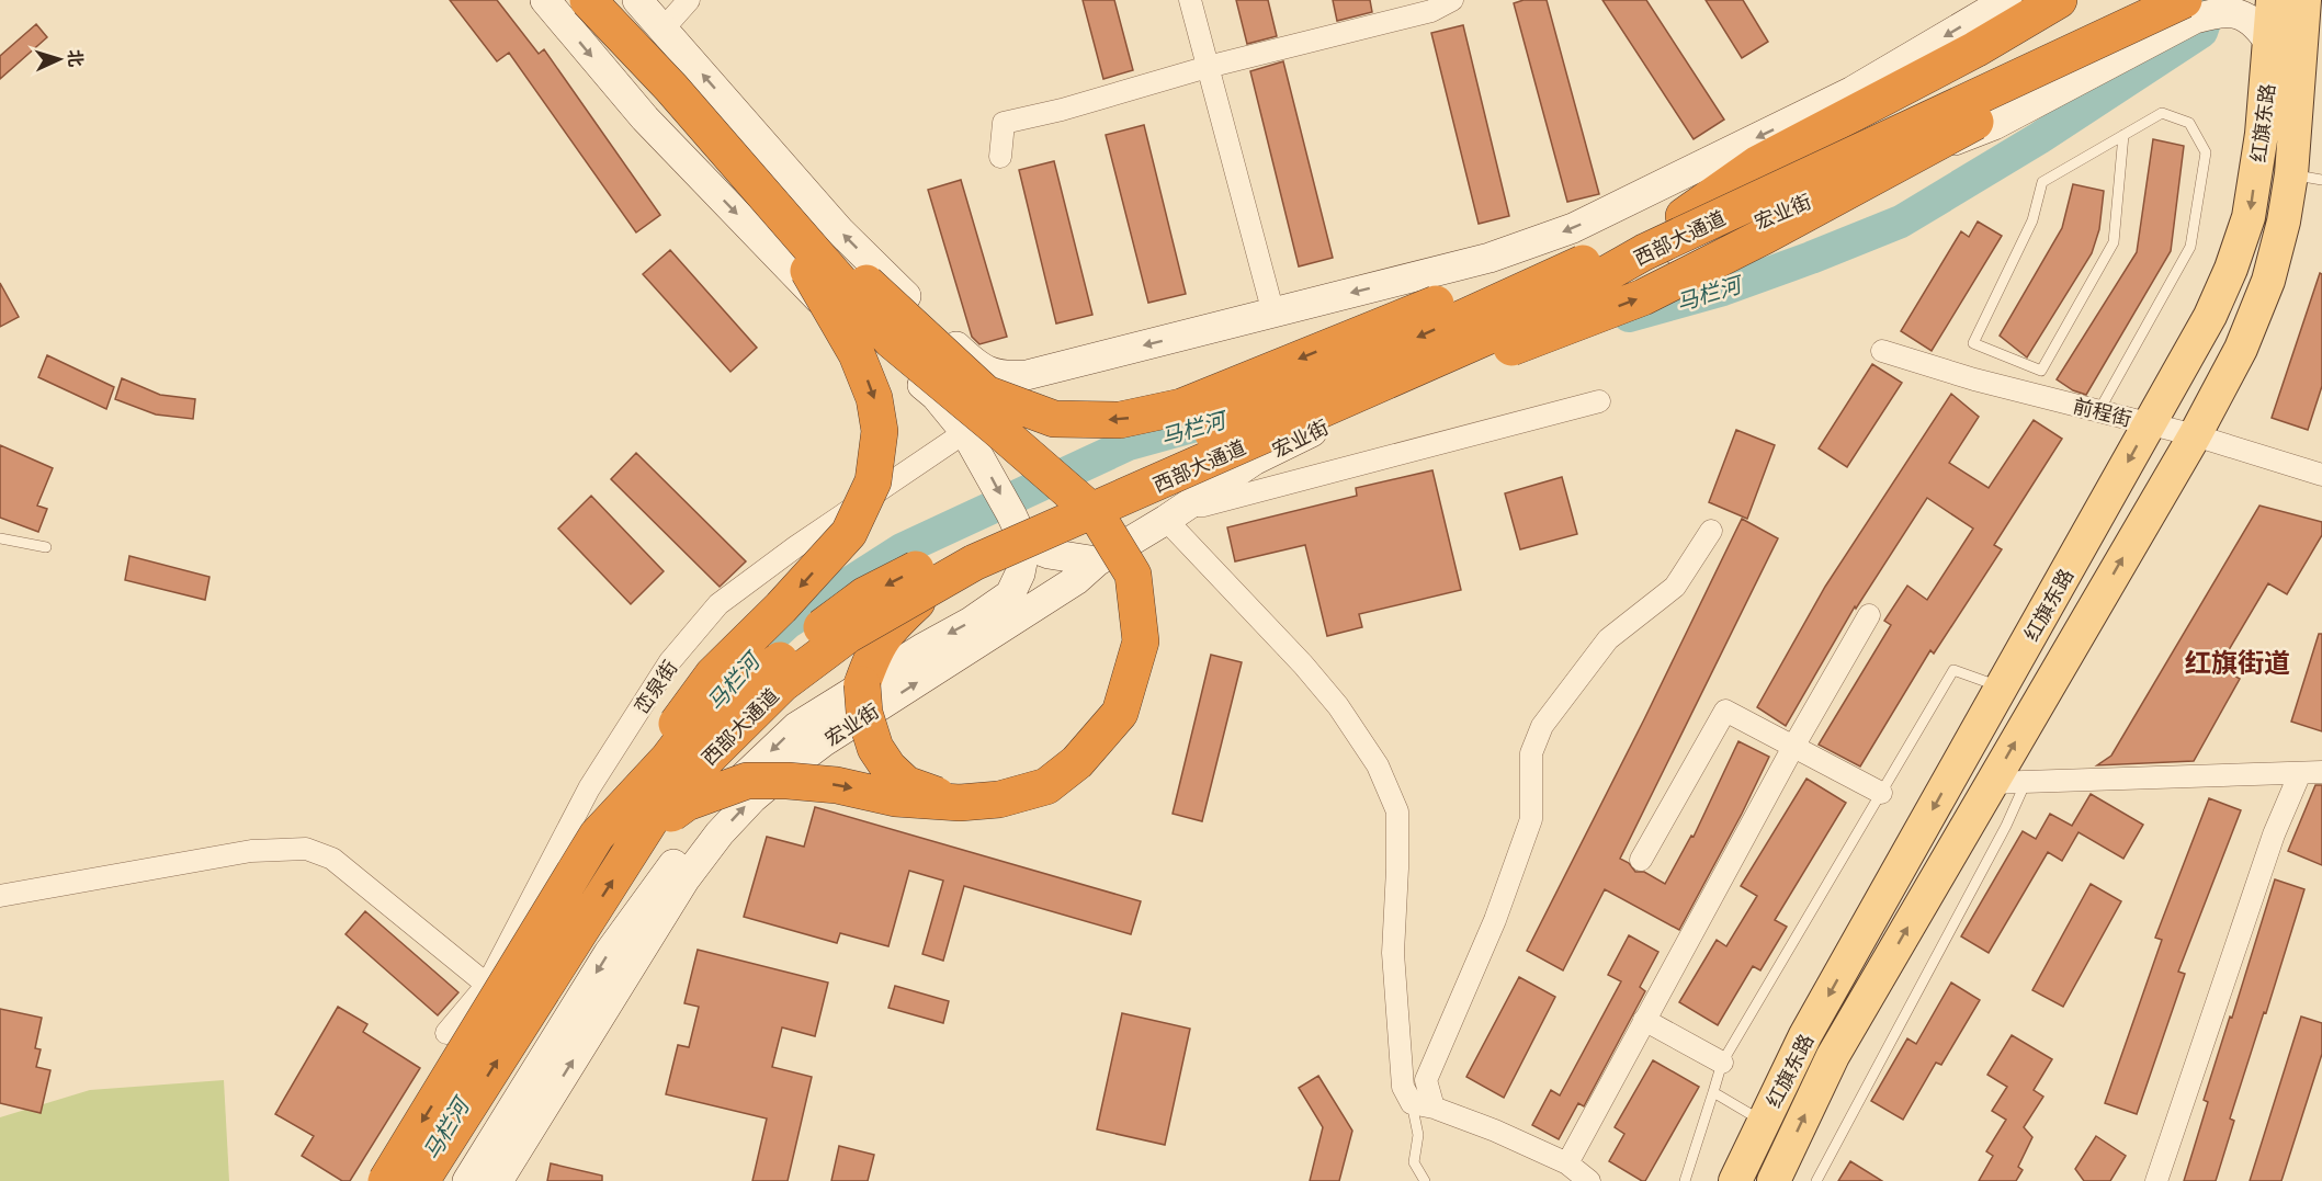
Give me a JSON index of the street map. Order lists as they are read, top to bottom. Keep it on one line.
{"streets":{"highway":["西部大通道"],"main road":["红旗东路","宏业街"],"street":["前程街","峦泉街"]},"crossings":[["红旗东路","宏业街"],["红旗东路","前程街"],["宏业街","西部大通道"]],"districts":["红旗街道"],"water":["马栏河"],"north":"right"}
